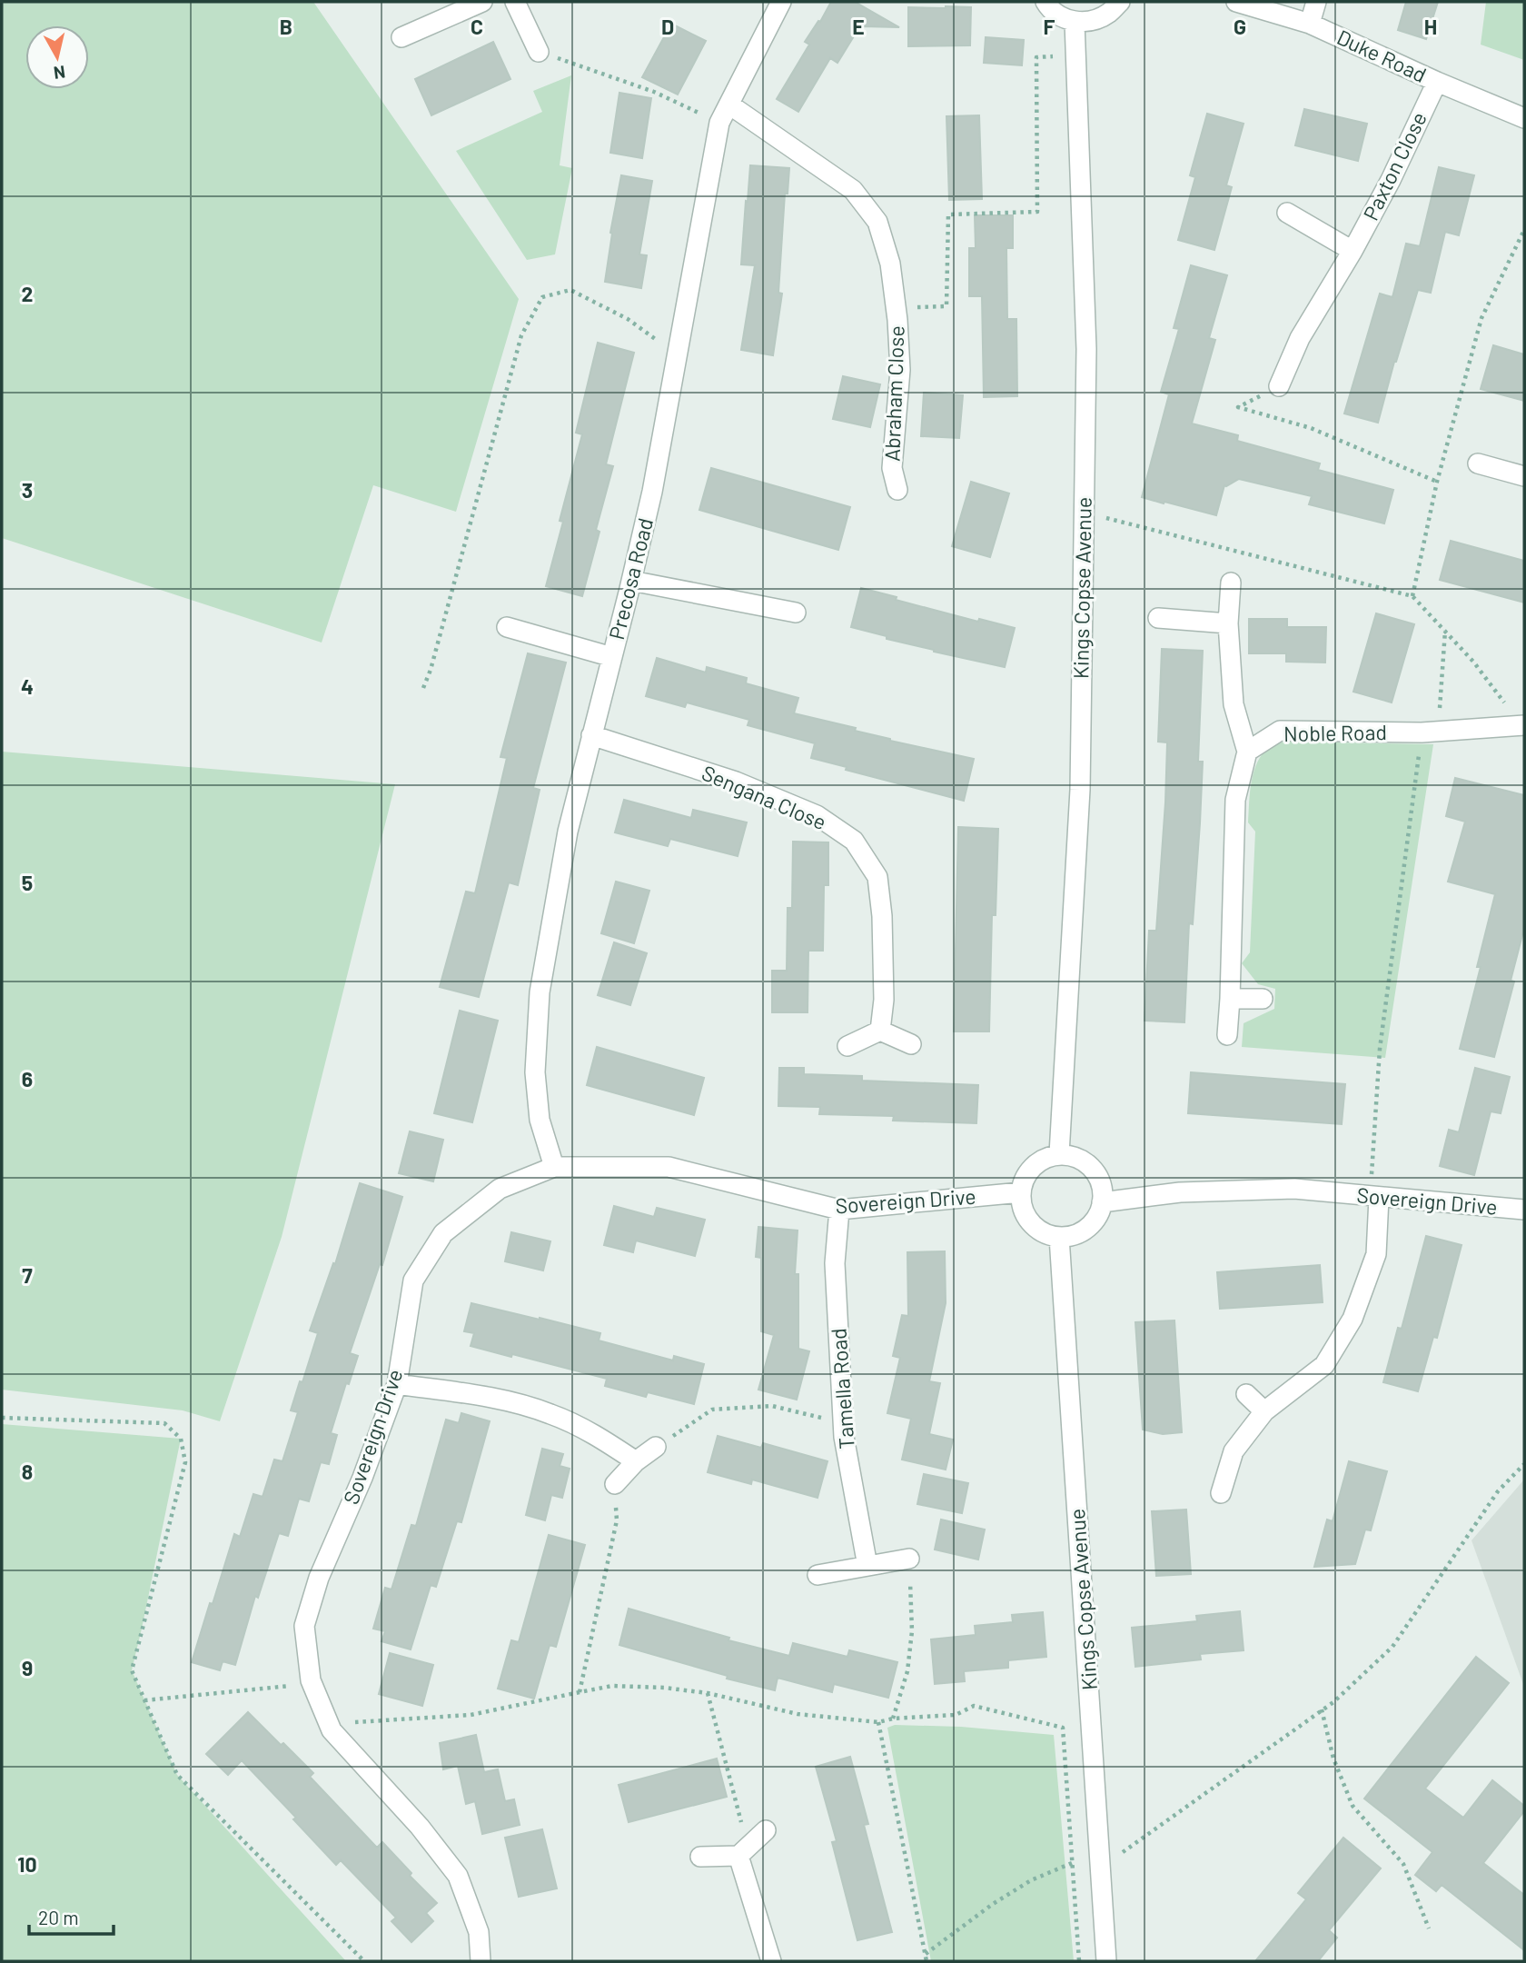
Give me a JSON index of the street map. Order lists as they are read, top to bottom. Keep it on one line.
{"streets":{"street":["Duke Road","Paxton Close","Abraham Close","Precosa Road","Kings Copse Avenue","Noble Road","Sengana Close","Sovereign Drive","Tamella Road"]},"crossings":[["Duke Road","Paxton Close"],["Abraham Close","Precosa Road"],["Precosa Road","Sengana Close"],["Precosa Road","Sovereign Drive"],["Kings Copse Avenue","Sovereign Drive"],["Sovereign Drive","Tamella Road"]],"scale_bar":"20 m","north":"bottom","grid":{"columns":["B","C","D","E","F","G","H"],"rows":["2","3","4","5","6","7","8","9","10"]}}
